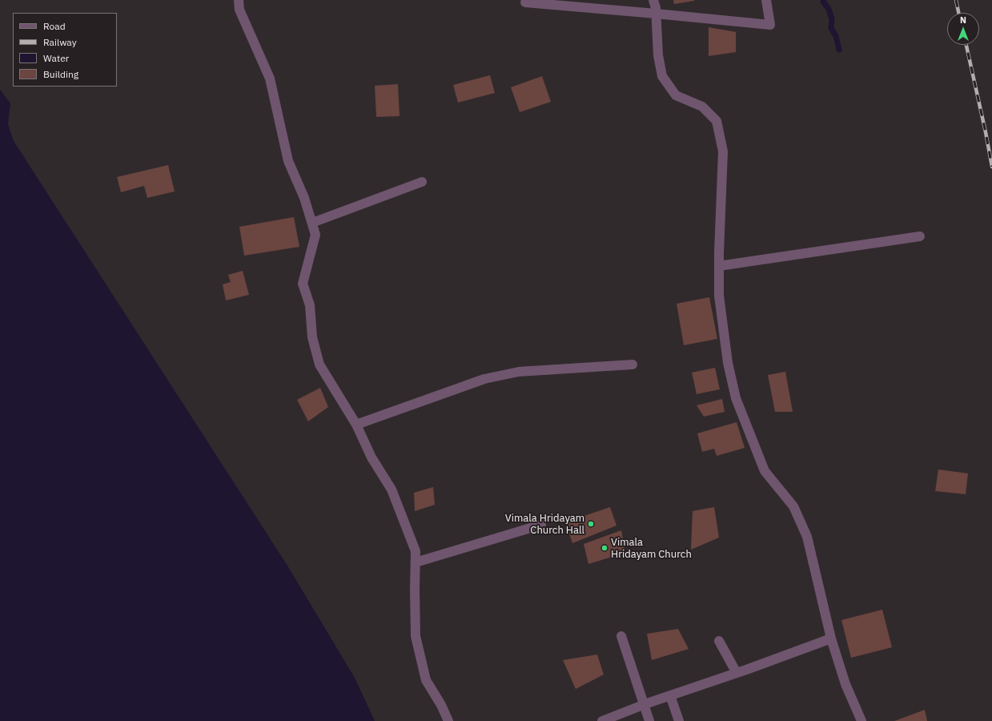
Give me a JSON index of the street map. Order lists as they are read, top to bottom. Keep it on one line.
{"places":["Vimala Hridayam Church Hall","Vimala Hridayam Church"],"legend":["Road","Railway","Water","Building"],"north":"top"}
